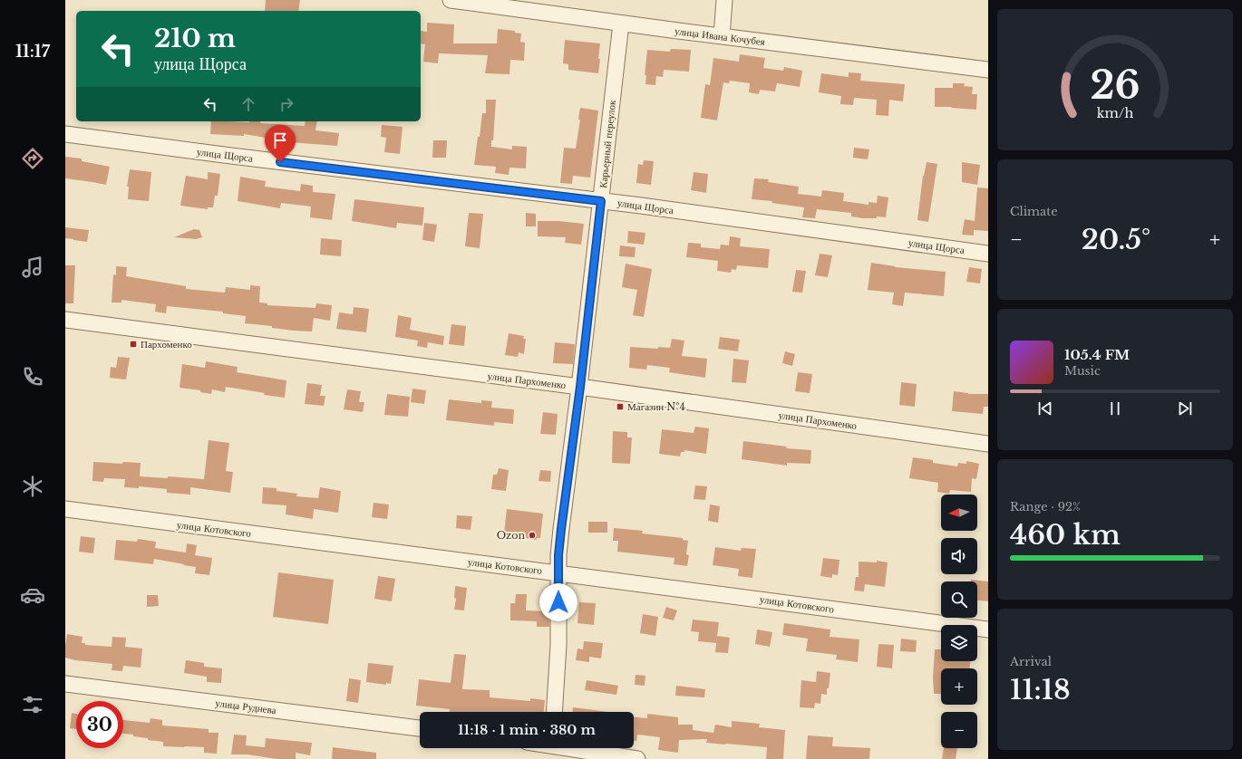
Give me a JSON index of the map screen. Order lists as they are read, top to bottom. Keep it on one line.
{"streets":{"street":["улица Ивана Кочубея","Карьерный переулок","улица Щорса","улица Пархоменко","улица Котовского","улица Руднева"]},"crossings":[["улица Ивана Кочубея","Карьерный переулок"],["Карьерный переулок","улица Щорса"],["Карьерный переулок","улица Пархоменко"],["Карьерный переулок","улица Котовского"]],"places":{"transit":["Пархоменко","Магазин №4"],"other":["Ozon"]},"north":"left","page":{"tabs":"11:17","turn":["210 m","улица Щорса"],"tile":["Climate",["Range · 92%","460 km"],["Arrival","11:18"]],"heat":["−","20.5°","+"],"song":["105.4 FM","Music"],"map_buttons":["+","−"],"limit":"30","trip":"11:18 · 1 min · 380 m","gauge":["26","km/h"]}}
